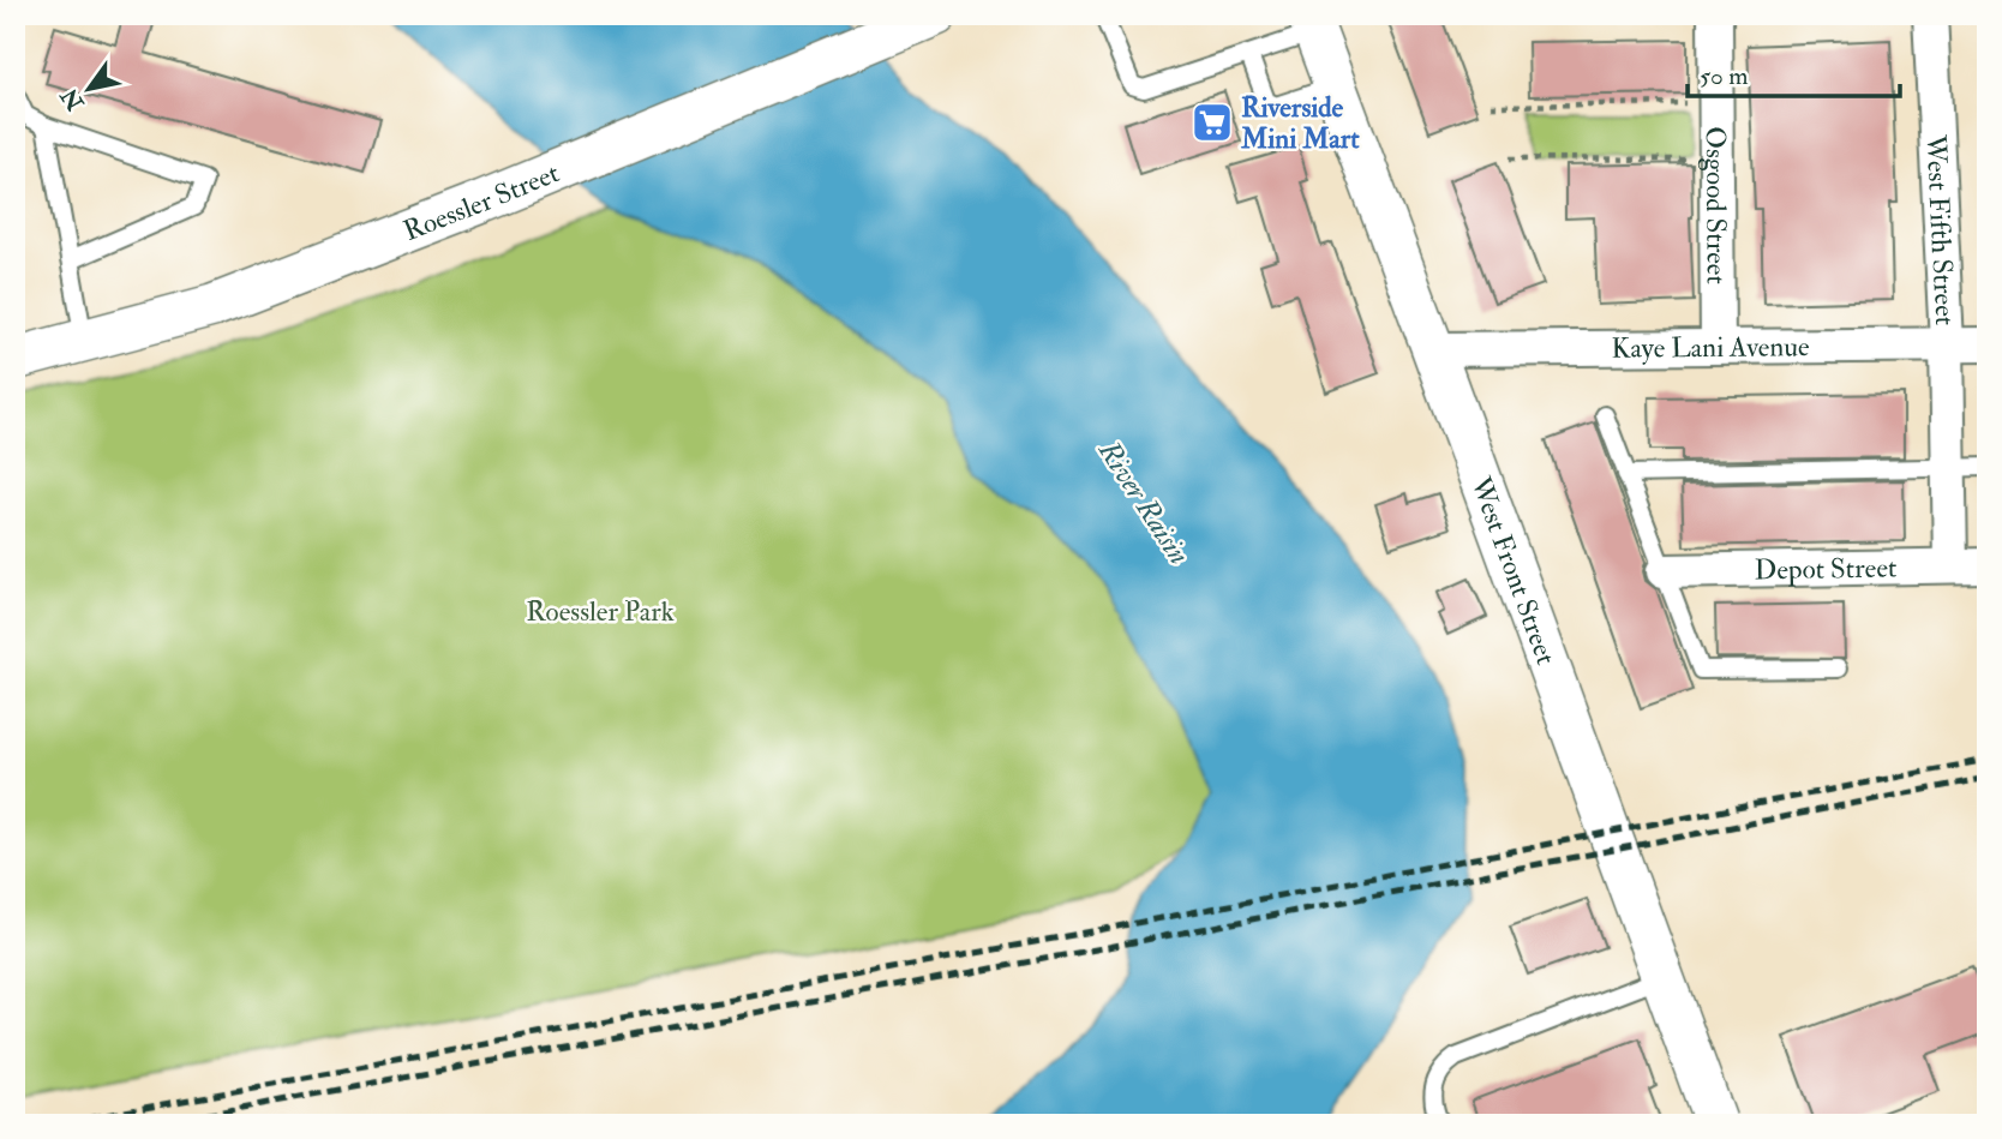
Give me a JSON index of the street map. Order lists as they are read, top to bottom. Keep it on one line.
{"streets":{"street":["Roessler Street","Osgood Street","West Fifth Street","Kaye Lani Avenue","Depot Street","West Front Street"]},"crossings":[["Osgood Street","Kaye Lani Avenue"],["West Fifth Street","Kaye Lani Avenue"],["West Fifth Street","Depot Street"],["Kaye Lani Avenue","West Front Street"]],"water":["River Raisin"],"parks":["Roessler Park"],"places":{"supermarket":["Riverside Mini Mart"]},"scale_bar":"50 m","north":"bottom left"}
